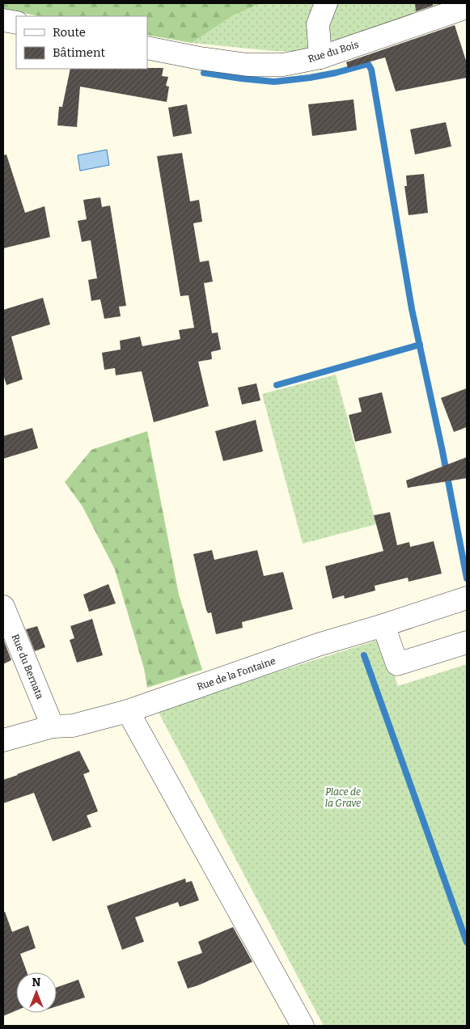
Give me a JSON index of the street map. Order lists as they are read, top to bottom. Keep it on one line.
{"streets":{"street":["Rue du Bois","Rue du Bernata","Rue de la Fontaine"]},"crossings":[["Rue du Bernata","Rue de la Fontaine"]],"parks":["Place de la Grave"],"legend":["Route","Bâtiment"],"north":"top"}
